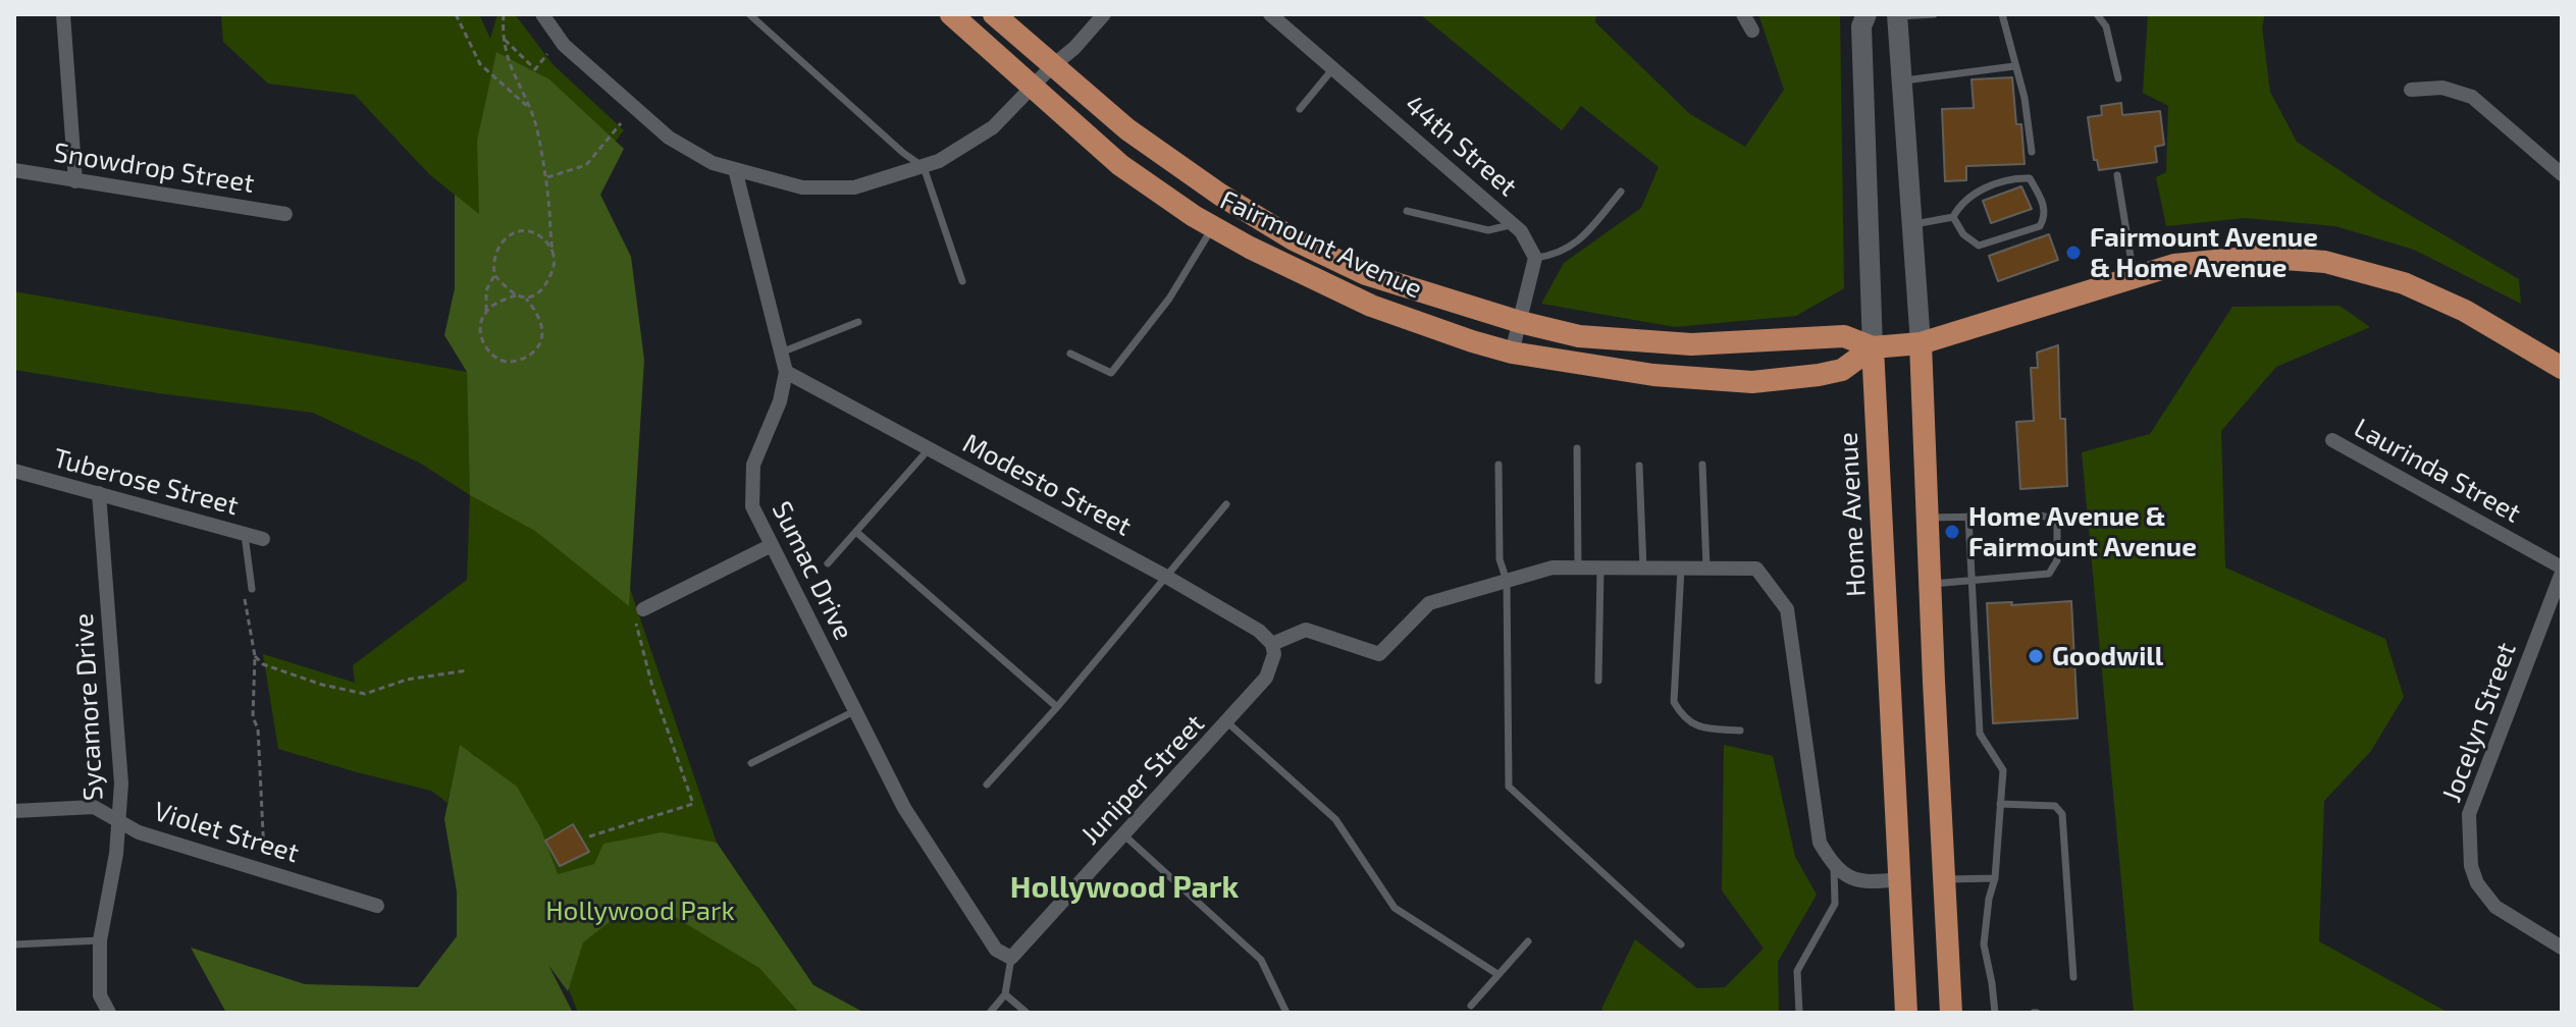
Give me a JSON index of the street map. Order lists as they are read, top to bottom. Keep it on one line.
{"streets":{"main road":["Fairmount Avenue","Home Avenue"],"street":["44th Street","Snowdrop Street","Laurinda Street","Tuberose Street","Modesto Street","Sumac Drive","Sycamore Drive","Jocelyn Street","Juniper Street","Violet Street"]},"crossings":[["Fairmount Avenue","Home Avenue"],["Laurinda Street","Jocelyn Street"],["Tuberose Street","Sycamore Drive"],["Modesto Street","Sumac Drive"],["Modesto Street","Juniper Street"],["Sumac Drive","Juniper Street"],["Sycamore Drive","Violet Street"]],"districts":["Hollywood Park"],"parks":["Hollywood Park"],"places":["Fairmount Avenue & Home Avenue","Home Avenue & Fairmount Avenue","Goodwill"]}
